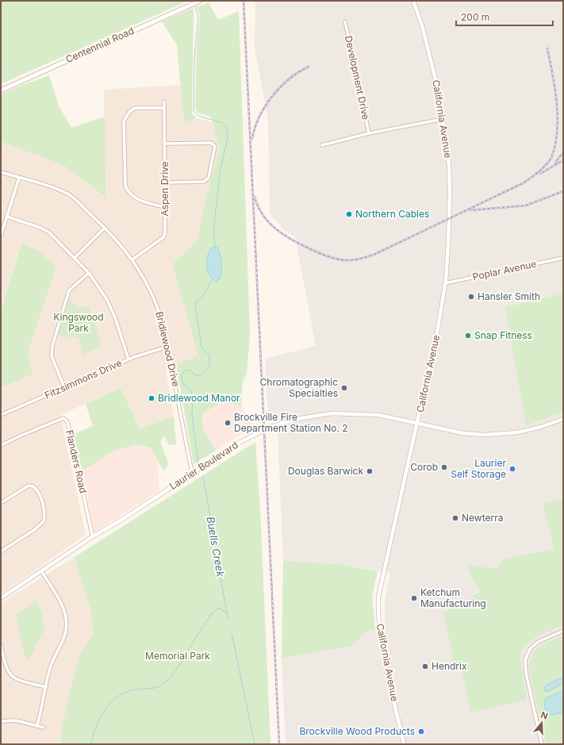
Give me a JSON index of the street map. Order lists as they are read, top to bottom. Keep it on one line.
{"streets":{"main road":["Centennial Road"],"street":["Development Drive","California Avenue","Aspen Drive","Poplar Avenue","Bridlewood Drive","Fitzsimmons Drive","Flanders Road","Laurier Boulevard"]},"crossings":[["California Avenue","Poplar Avenue"],["California Avenue","Laurier Boulevard"],["Aspen Drive","Bridlewood Drive"],["Bridlewood Drive","Fitzsimmons Drive"],["Bridlewood Drive","Laurier Boulevard"],["Flanders Road","Laurier Boulevard"]],"water":["Buells Creek"],"parks":["Kingswood Park","Memorial Park"],"places":["Northern Cables","Hansler Smith","Snap Fitness","Chromatographic Specialties","Bridlewood Manor","Brockville Fire Department Station No. 2","Corob","Laurier Self Storage","Douglas Barwick","Newterra","Ketchum Manufacturing","Hendrix","Brockville Wood Products"],"scale_bar":"200 m","north":"top"}
